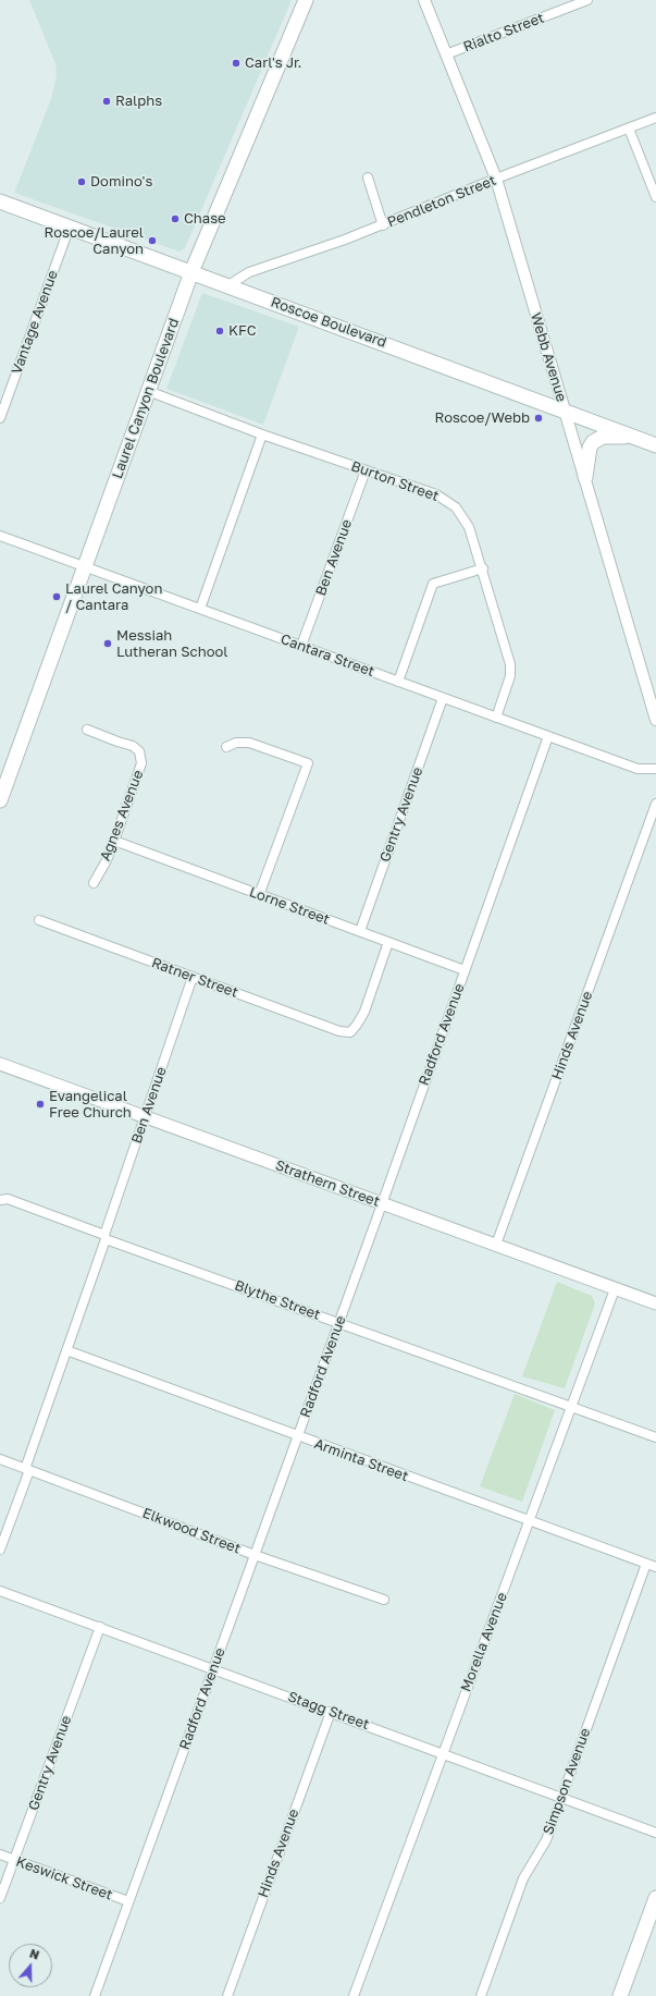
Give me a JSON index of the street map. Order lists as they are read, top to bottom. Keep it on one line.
{"streets":{"main road":["Roscoe Boulevard","Laurel Canyon Boulevard","Strathern Street"],"street":["Rialto Street","Pendleton Street","Vantage Avenue","Webb Avenue","Burton Street","Ben Avenue","Cantara Street","Gentry Avenue","Agnes Avenue","Lorne Street","Ratner Street","Radford Avenue","Hinds Avenue","Blythe Street","Arminta Street","Elkwood Street","Morella Avenue","Stagg Street","Simpson Avenue","Keswick Street"]},"crossings":[["Rialto Street","Webb Avenue"],["Pendleton Street","Roscoe Boulevard"],["Pendleton Street","Webb Avenue"],["Vantage Avenue","Roscoe Boulevard"],["Roscoe Boulevard","Webb Avenue"],["Roscoe Boulevard","Laurel Canyon Boulevard"],["Laurel Canyon Boulevard","Burton Street"],["Laurel Canyon Boulevard","Cantara Street"],["Burton Street","Ben Avenue"],["Burton Street","Cantara Street"],["Ben Avenue","Cantara Street"],["Ben Avenue","Ratner Street"],["Ben Avenue","Strathern Street"],["Ben Avenue","Blythe Street"],["Ben Avenue","Arminta Street"],["Ben Avenue","Elkwood Street"],["Cantara Street","Gentry Avenue"],["Cantara Street","Radford Avenue"],["Gentry Avenue","Lorne Street"],["Gentry Avenue","Stagg Street"],["Gentry Avenue","Keswick Street"],["Agnes Avenue","Lorne Street"],["Lorne Street","Ratner Street"],["Lorne Street","Radford Avenue"],["Radford Avenue","Strathern Street"],["Radford Avenue","Blythe Street"],["Radford Avenue","Arminta Street"],["Radford Avenue","Elkwood Street"],["Radford Avenue","Stagg Street"],["Radford Avenue","Keswick Street"],["Hinds Avenue","Strathern Street"],["Hinds Avenue","Stagg Street"],["Strathern Street","Morella Avenue"],["Blythe Street","Morella Avenue"],["Arminta Street","Morella Avenue"],["Arminta Street","Simpson Avenue"],["Morella Avenue","Stagg Street"],["Stagg Street","Simpson Avenue"]],"places":["Carl's Jr.","Ralphs","Domino's","Chase","Roscoe/Laurel Canyon","KFC","Roscoe/Webb","Laurel Canyon / Cantara","Messiah Lutheran School","Evangelical Free Church"],"north":"top"}
